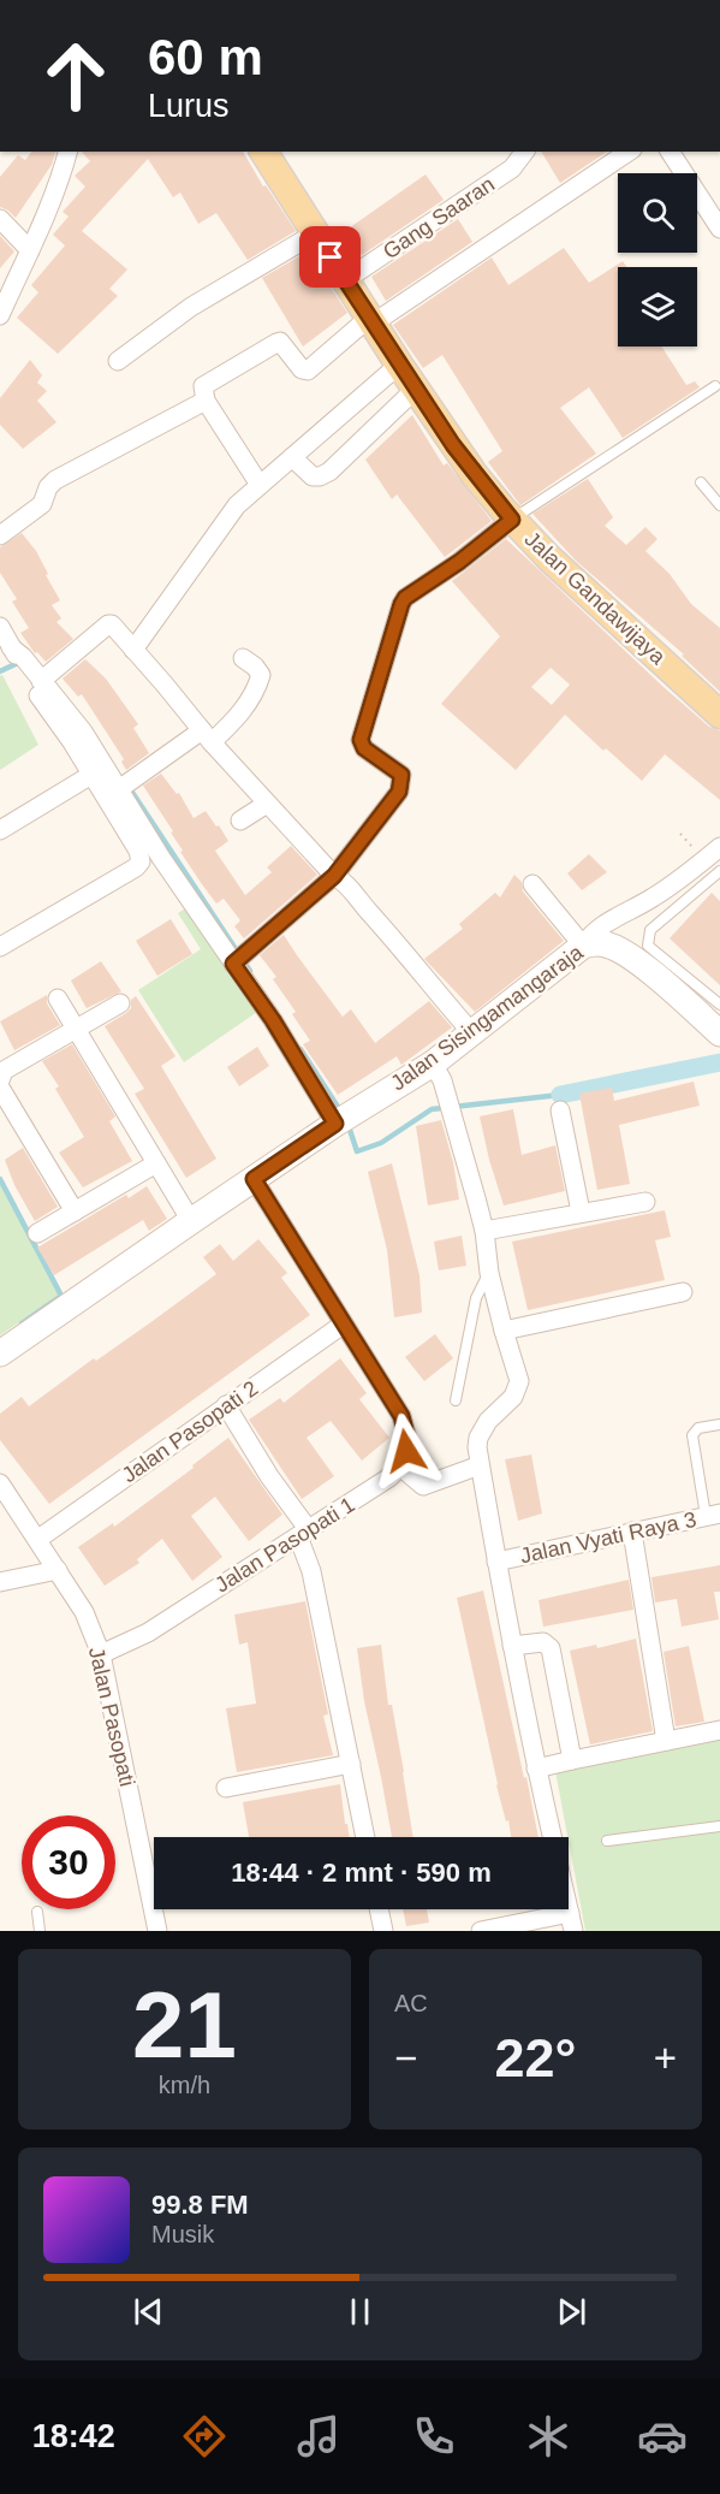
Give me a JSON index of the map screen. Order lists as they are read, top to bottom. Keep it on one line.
{"streets":{"main road":["Jalan Gandawijaya","Jalan Sisingamangaraja"],"street":["Gang Saaran","Jalan Pasopati 2","Jalan Vyati Raya 3","Jalan Pasopati 1","Jalan Pasopati"]},"crossings":[["Gang Saaran","Jalan Gandawijaya"],["Jalan Pasopati 2","Jalan Pasopati"],["Jalan Pasopati 1","Jalan Pasopati"]],"page":{"turn":["60 m","Lurus"],"limit":"30","trip":"18:44 · 2 mnt · 590 m","tile":[["21","km/h"],"AC"],"heat":["−","22°","+"],"song":["99.8 FM","Musik"],"tabs":"18:42"}}
